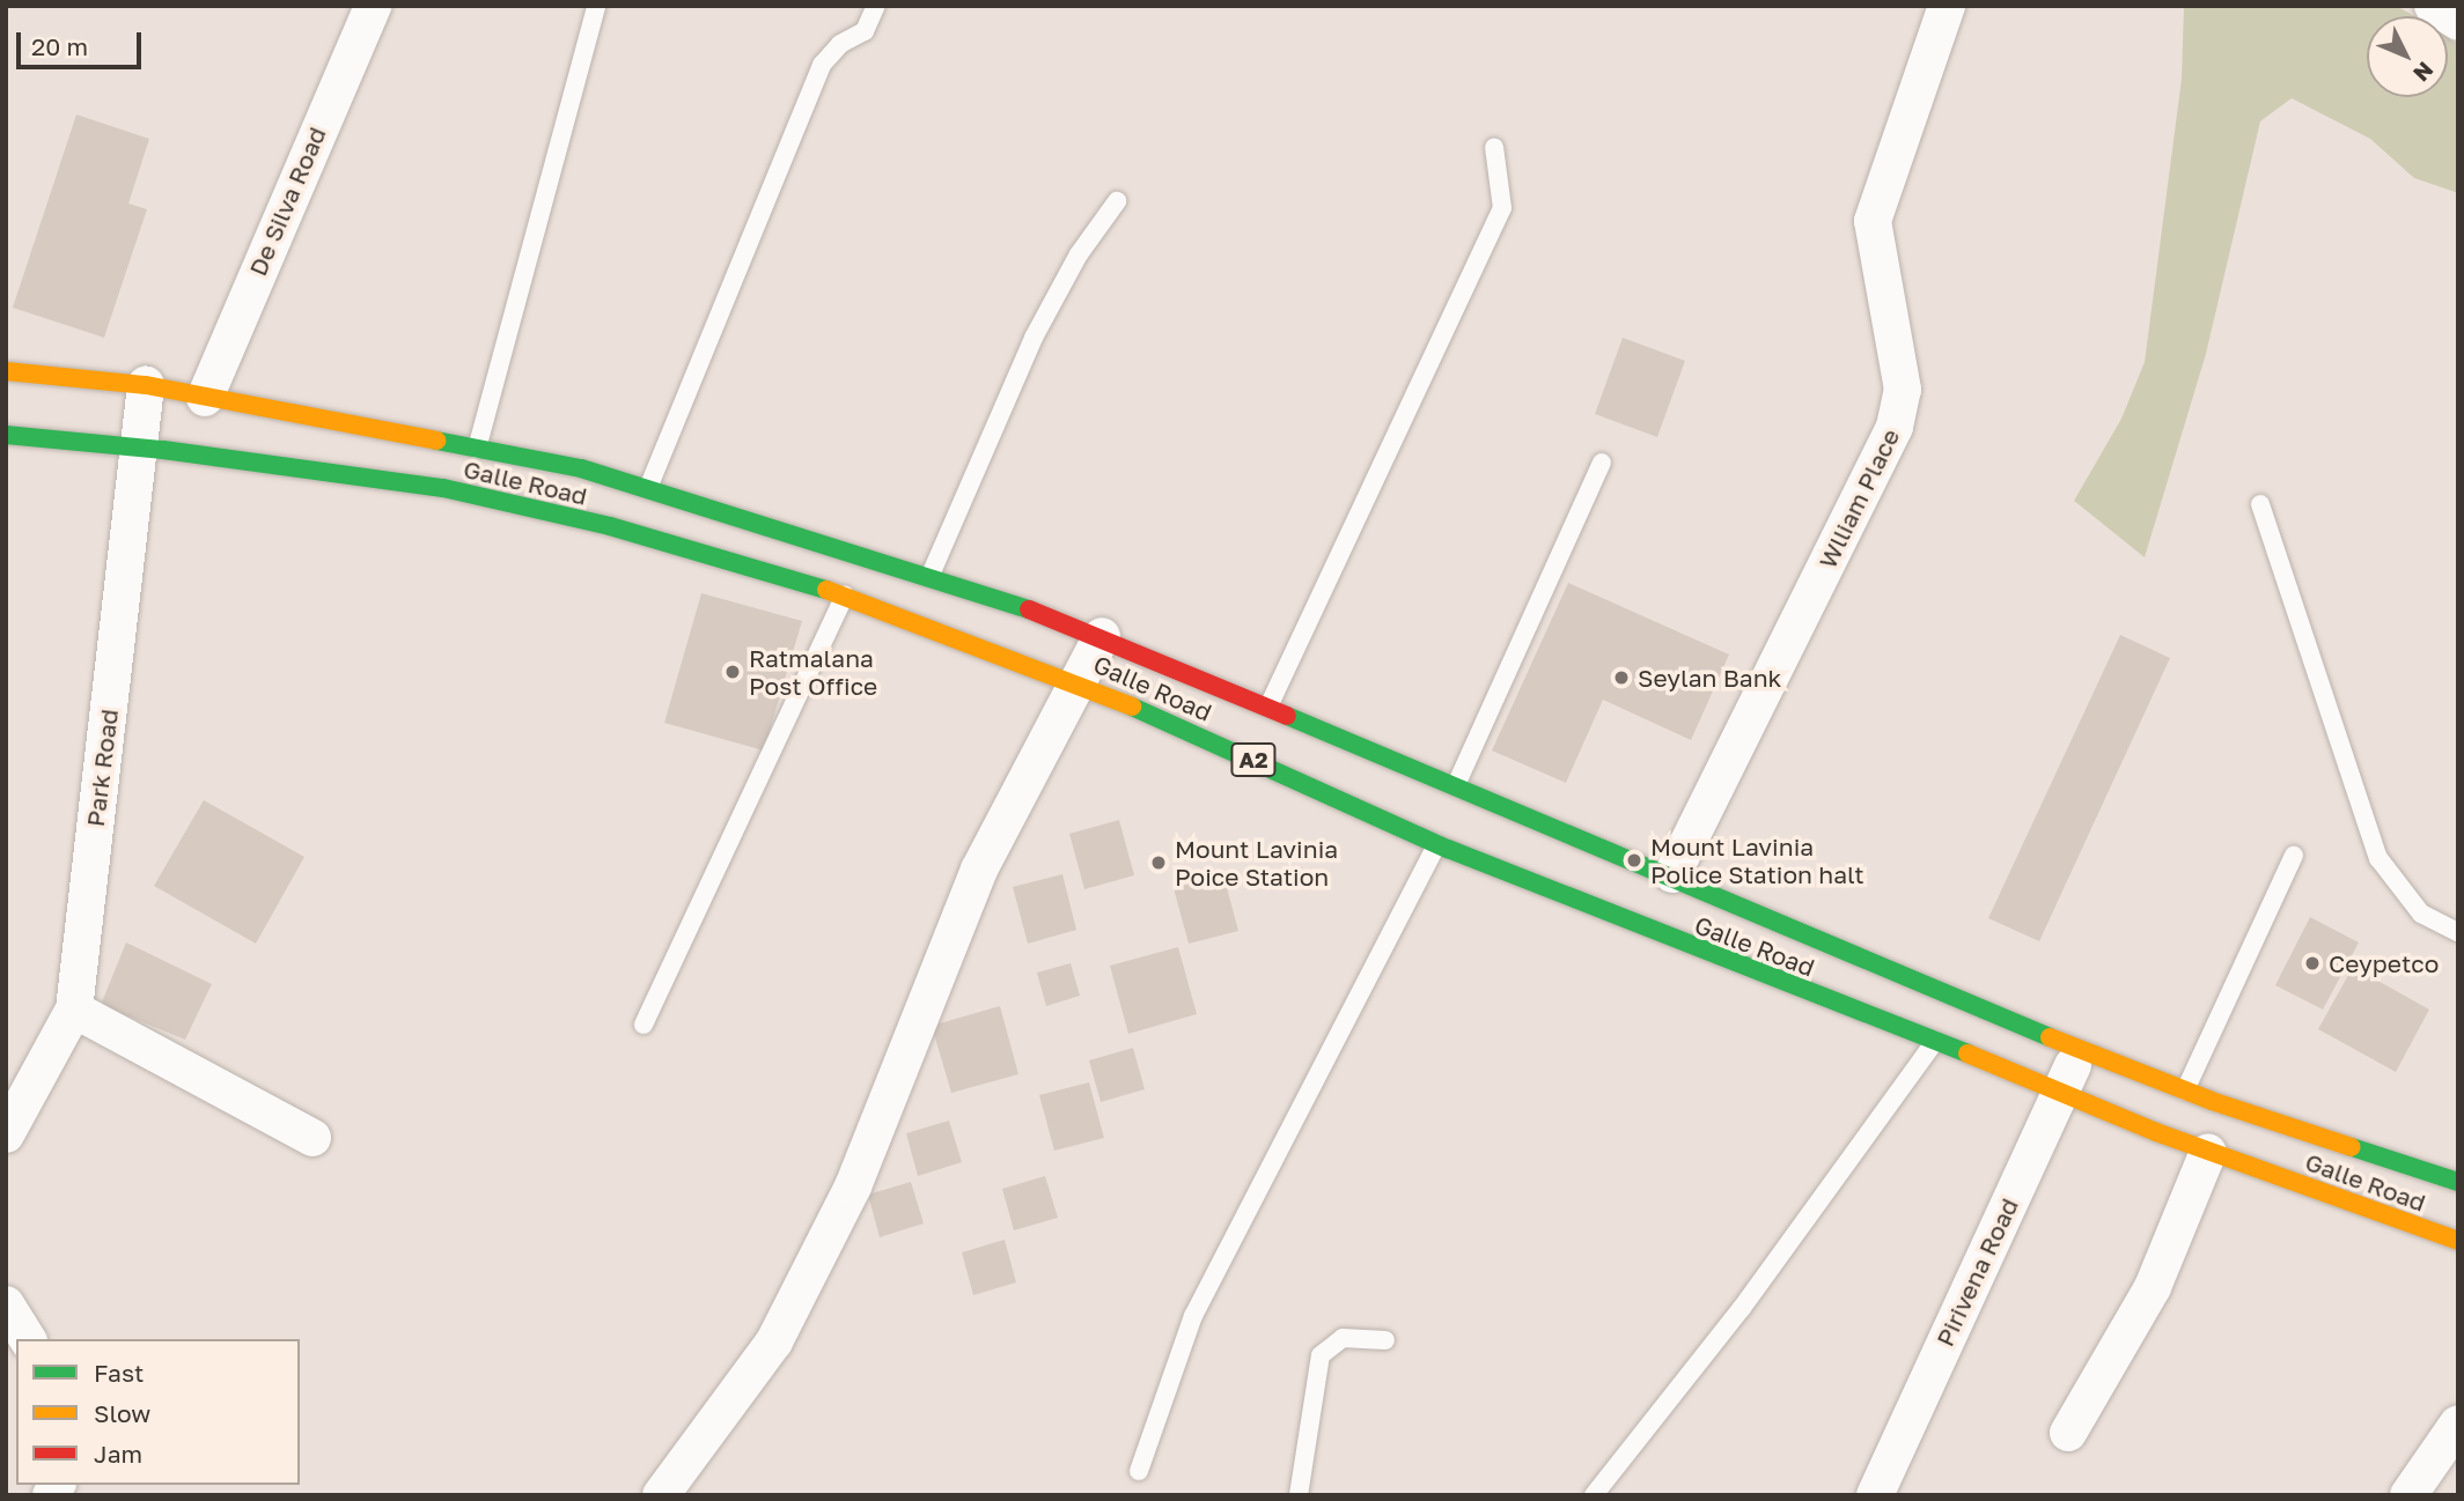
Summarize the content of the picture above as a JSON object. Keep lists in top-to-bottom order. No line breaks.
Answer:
{"streets":{"highway":["Galle Road","A2"],"street":["De Silva Road","Wlliam Place","Park Road","Pirivena Road"]},"crossings":[["De Silva Road","Galle Road"],["Galle Road","Wlliam Place"],["Galle Road","Park Road"],["Galle Road","Pirivena Road"]],"places":["Ratmalana Post Office","Seylan Bank","Mount Lavinia Police Station halt","Mount Lavinia Poice Station","Ceypetco"],"legend":["Fast","Slow","Jam"],"scale_bar":"20 m","north":"bottom right"}
